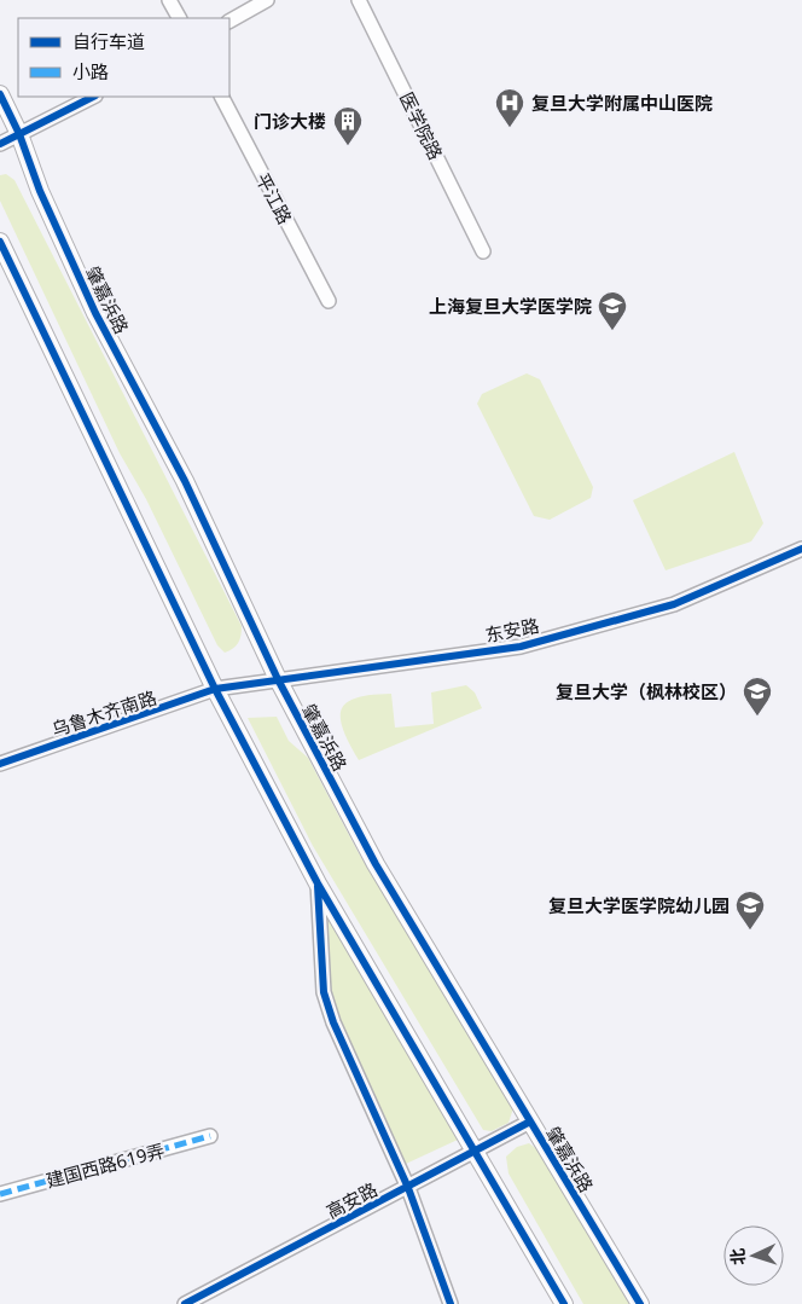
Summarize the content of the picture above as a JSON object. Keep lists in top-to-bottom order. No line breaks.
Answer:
{"streets":{"main road":["肇嘉浜路"],"street":["医学院路","平江路","东安路","乌鲁木齐南路","建国西路619弄","高安路"]},"crossings":[["肇嘉浜路","东安路"],["肇嘉浜路","高安路"],["东安路","乌鲁木齐南路"]],"places":{"hospital":["复旦大学附属中山医院"],"building":["门诊大楼"],"school or university":["上海复旦大学医学院","复旦大学（枫林校区）","复旦大学医学院幼儿园"]},"legend":["自行车道","小路"],"north":"left"}
